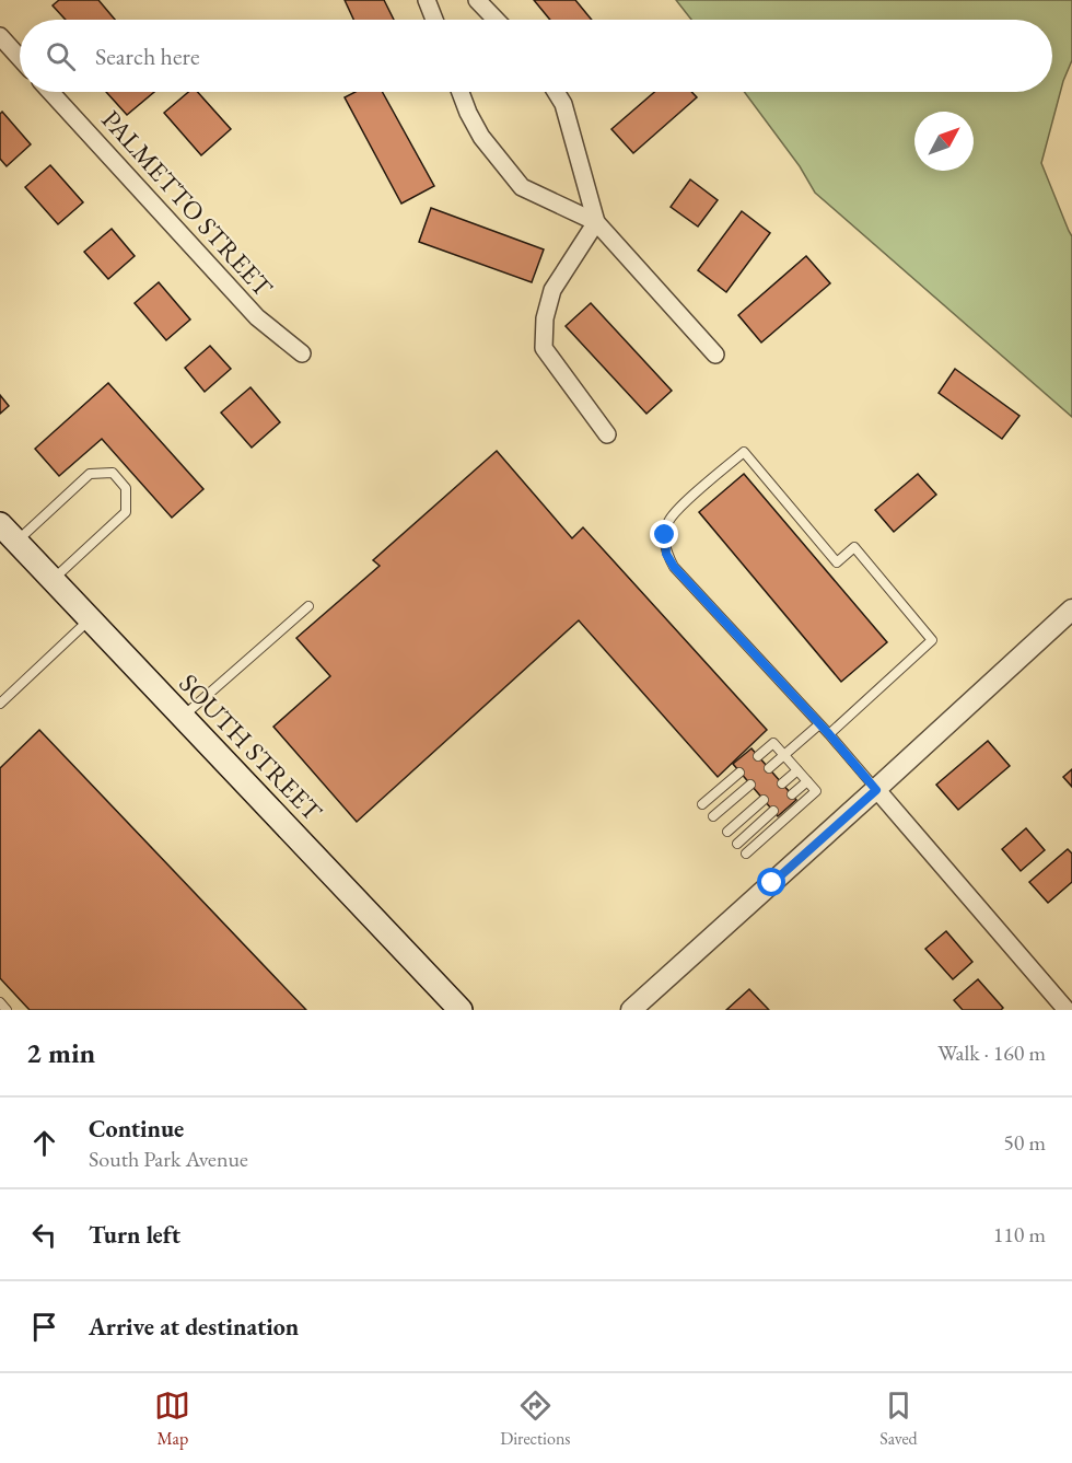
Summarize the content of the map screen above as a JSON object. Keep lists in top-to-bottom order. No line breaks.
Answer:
{"streets":{"main road":["SOUTH STREET"],"street":["PALMETTO STREET"]},"north":"top right","page":{"search":"Search here","heading":["2 min","Walk · 160 m"],"list":[["Continue","South Park Avenue","50 m"],["Turn left","110 m"],"Arrive at destination"],"nav":["Map","Directions","Saved"]}}
